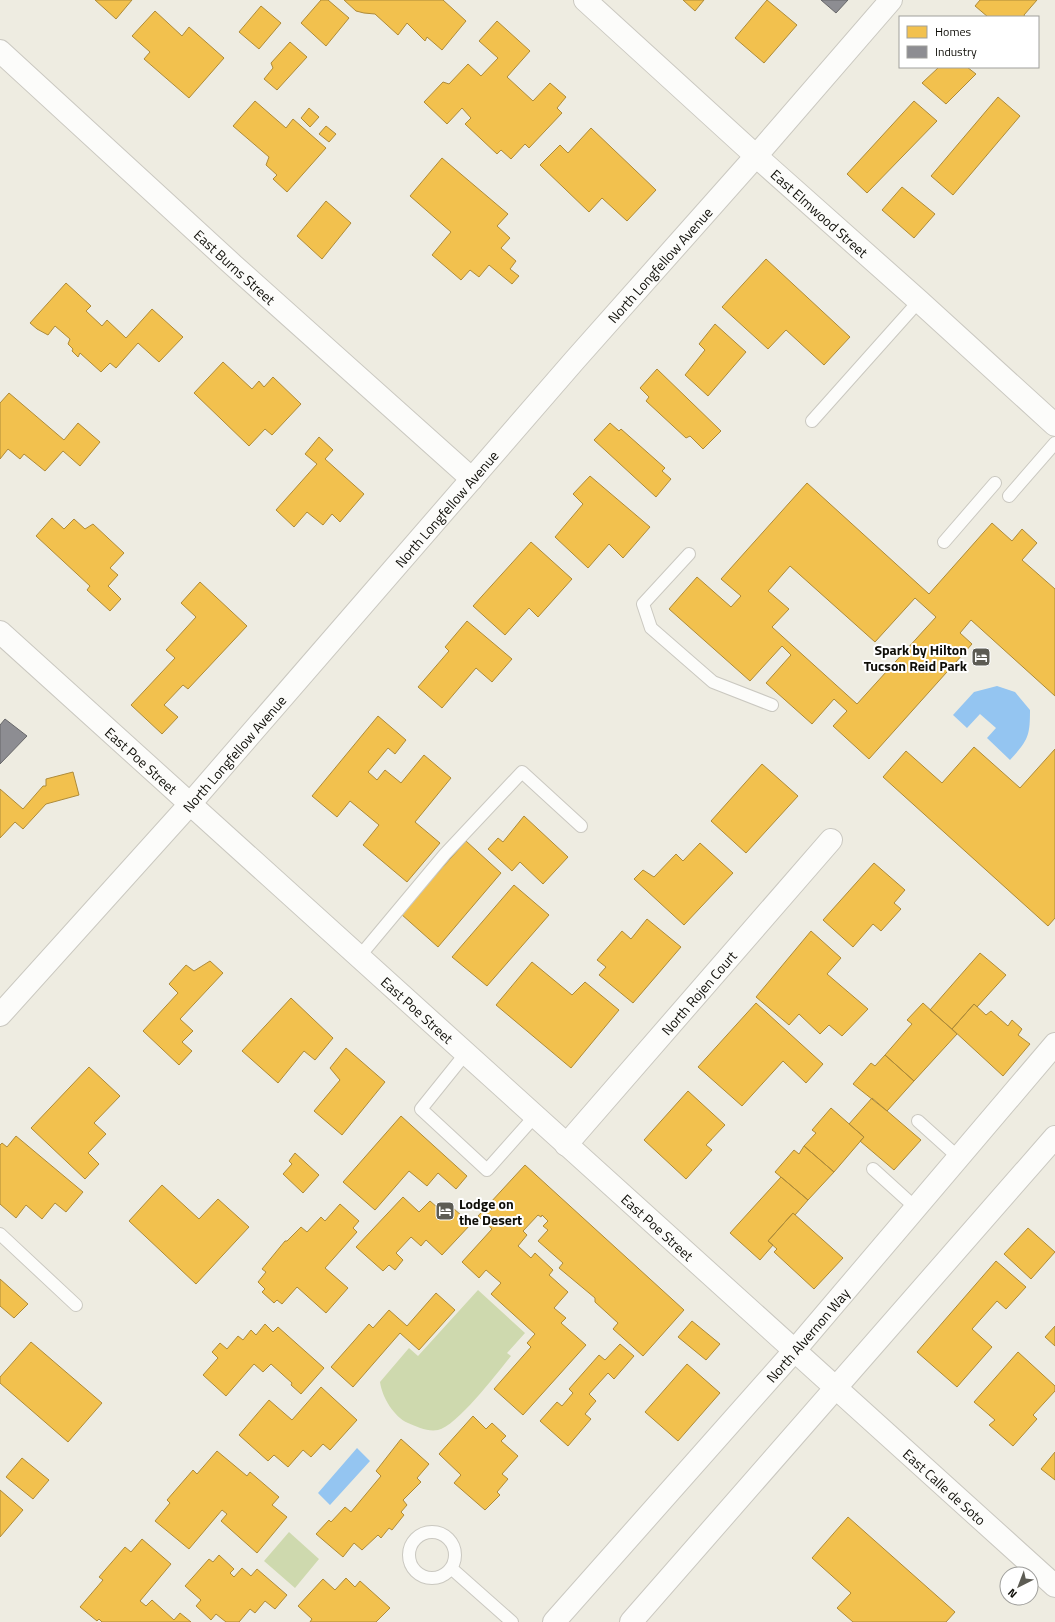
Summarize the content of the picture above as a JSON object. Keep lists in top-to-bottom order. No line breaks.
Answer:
{"streets":{"street":["East Elmwood Street","North Longfellow Avenue","East Burns Street","East Poe Street","North Rojen Court","North Alvernon Way","East Calle de Soto"]},"crossings":[["East Elmwood Street","North Longfellow Avenue"],["North Longfellow Avenue","East Burns Street"],["North Longfellow Avenue","East Poe Street"],["East Poe Street","North Rojen Court"],["East Poe Street","North Alvernon Way"],["East Poe Street","East Calle de Soto"]],"places":{"hotel":["Spark by Hilton Tucson Reid Park","Lodge on the Desert"]},"legend":["Homes","Industry"],"north":"bottom left"}
